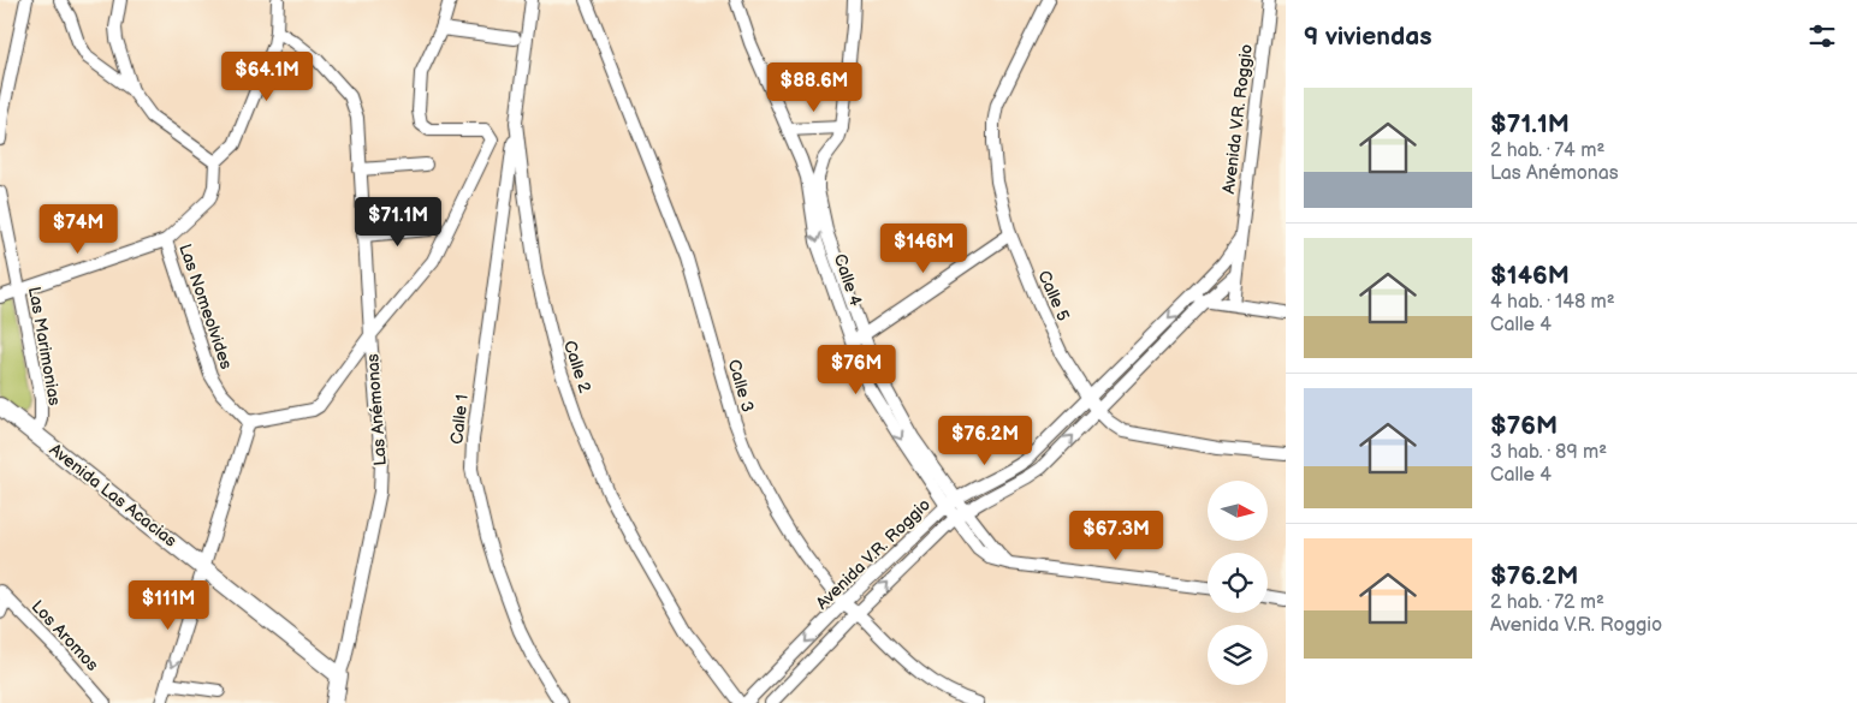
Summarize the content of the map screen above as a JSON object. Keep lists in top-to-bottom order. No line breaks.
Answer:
{"streets":{"street":["Avenida V.R. Roggio","Calle 4","Calle 5","Las Nomeolvides","Las Marimonias","Calle 2","Calle 3","Las Anémonas","Calle 1","Avenida Las Acacias","Los Aromos"]},"crossings":[["Avenida V.R. Roggio","Calle 4"],["Avenida V.R. Roggio","Calle 5"],["Avenida V.R. Roggio","Calle 3"],["Las Marimonias","Avenida Las Acacias"],["Calle 2","Calle 1"],["Las Anémonas","Avenida Las Acacias"]],"north":"right","page":{"heading":"9 viviendas","price":["$64.1M","$88.6M","$71.1M","$74M","$146M","$76M","$76.2M","$67.3M","$111M"],"list":[{"name":"$71.1M","note":"2 hab. · 74 m² · Las Anémonas"},{"name":"$146M","note":"4 hab. · 148 m² · Calle 4"},{"name":"$76M","note":"3 hab. · 89 m² · Calle 4"},{"name":"$76.2M","note":"2 hab. · 72 m² · Avenida V.R. Roggio"}]}}
